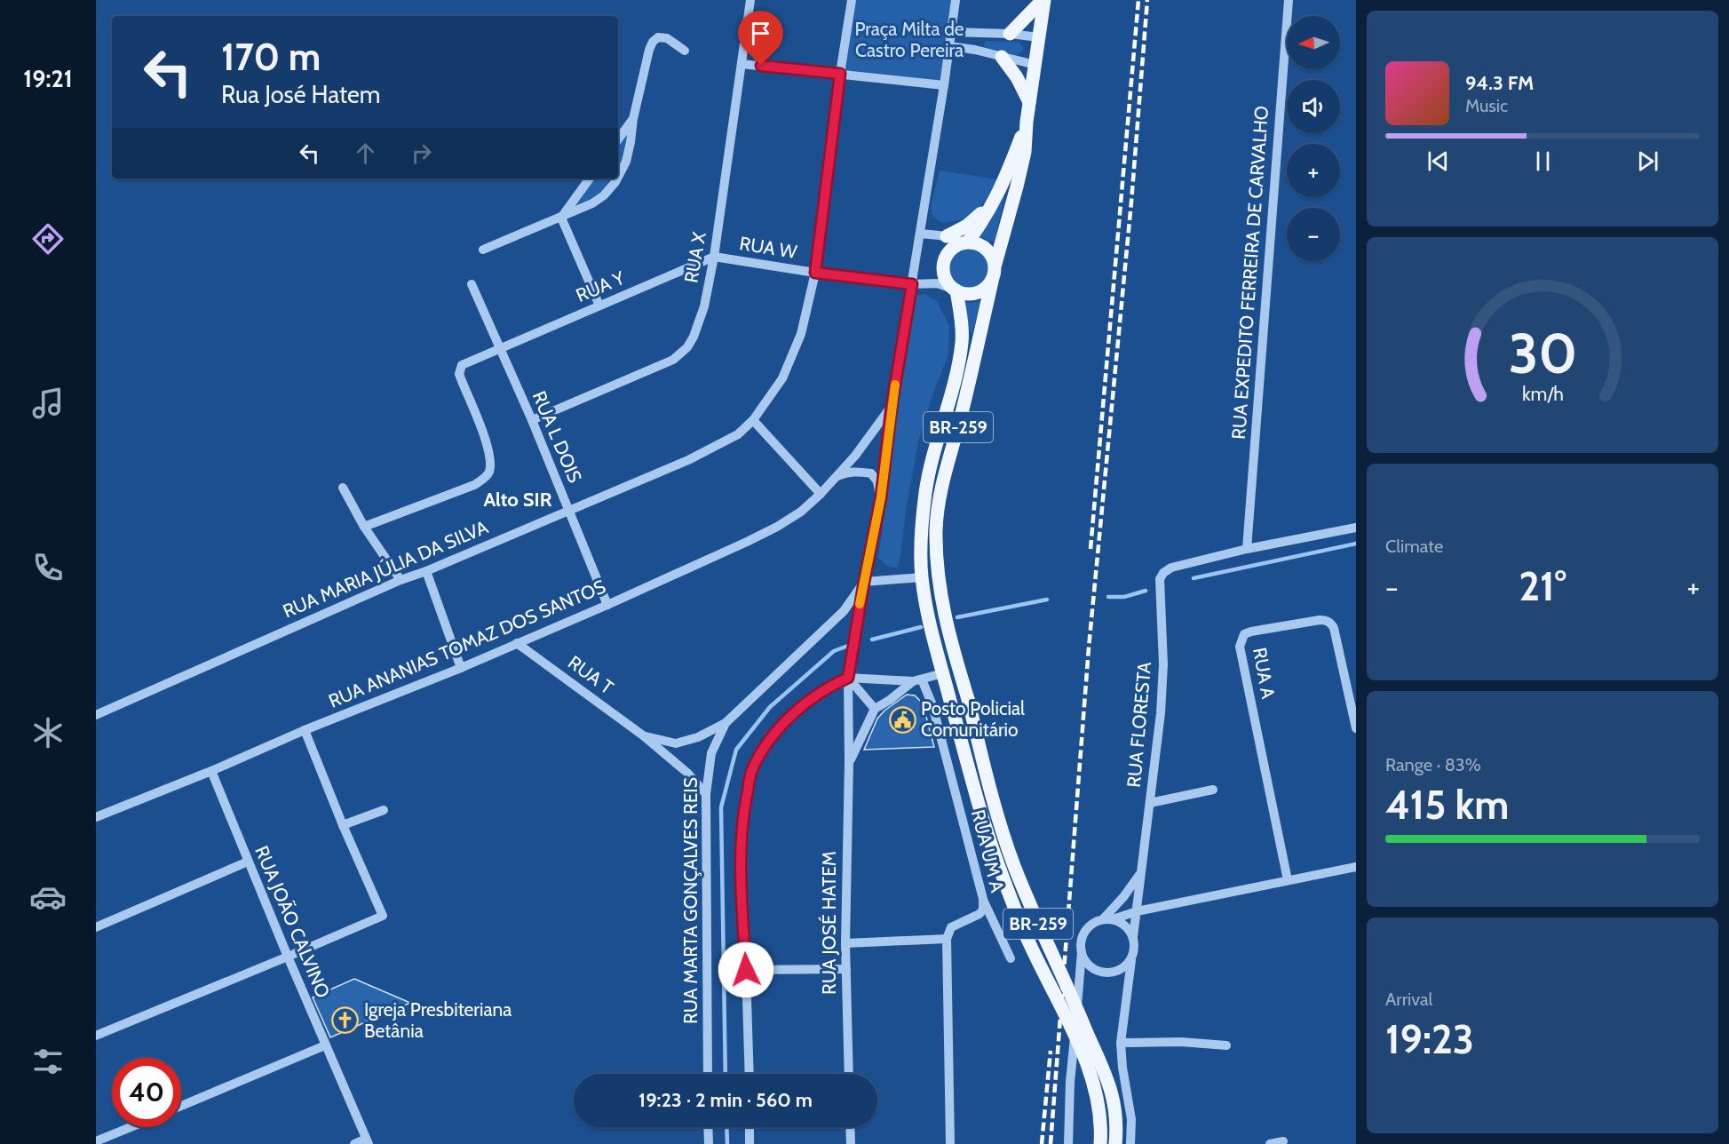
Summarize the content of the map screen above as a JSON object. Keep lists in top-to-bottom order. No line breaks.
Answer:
{"streets":{"main road":["BR-259"],"street":["RUA W","RUA X","RUA EXPEDITO FERREIRA DE CARVALHO","RUA Y","RUA L DOIS","RUA MARIA JÚLIA DA SILVA","RUA ANANIAS TOMAZ DOS SANTOS","RUA A","RUA T","RUA FLORESTA","RUA UM A","RUA MARTA GONÇALVES REIS","RUA JOÃO CALVINO","RUA JOSÉ HATEM"]},"crossings":[["RUA W","RUA X"],["RUA W","RUA Y"],["RUA W","RUA MARIA JÚLIA DA SILVA"],["RUA W","RUA JOSÉ HATEM"],["RUA X","RUA Y"],["RUA X","RUA L DOIS"],["RUA EXPEDITO FERREIRA DE CARVALHO","RUA FLORESTA"],["RUA Y","RUA L DOIS"],["RUA L DOIS","RUA MARIA JÚLIA DA SILVA"],["RUA L DOIS","RUA ANANIAS TOMAZ DOS SANTOS"],["RUA ANANIAS TOMAZ DOS SANTOS","RUA T"],["RUA ANANIAS TOMAZ DOS SANTOS","RUA JOÃO CALVINO"],["RUA ANANIAS TOMAZ DOS SANTOS","RUA JOSÉ HATEM"],["RUA T","RUA MARTA GONÇALVES REIS"],["RUA UM A","RUA JOSÉ HATEM"],["RUA MARTA GONÇALVES REIS","RUA JOSÉ HATEM"]],"districts":["Alto SIR"],"parks":["Praça Milta de Castro Pereira"],"places":{"public building":["Posto Policial Comunitário"],"church":["Igreja Presbiteriana Betânia"]},"north":"left","page":{"tabs":"19:21","map_buttons":["+","−"],"turn":["170 m","Rua José Hatem"],"song":["94.3 FM","Music"],"tile":["Climate",["Range · 83%","415 km"],["Arrival","19:23"]],"heat":["−","21°","+"],"limit":"40","trip":"19:23 · 2 min · 560 m","gauge":["30","km/h"]}}
